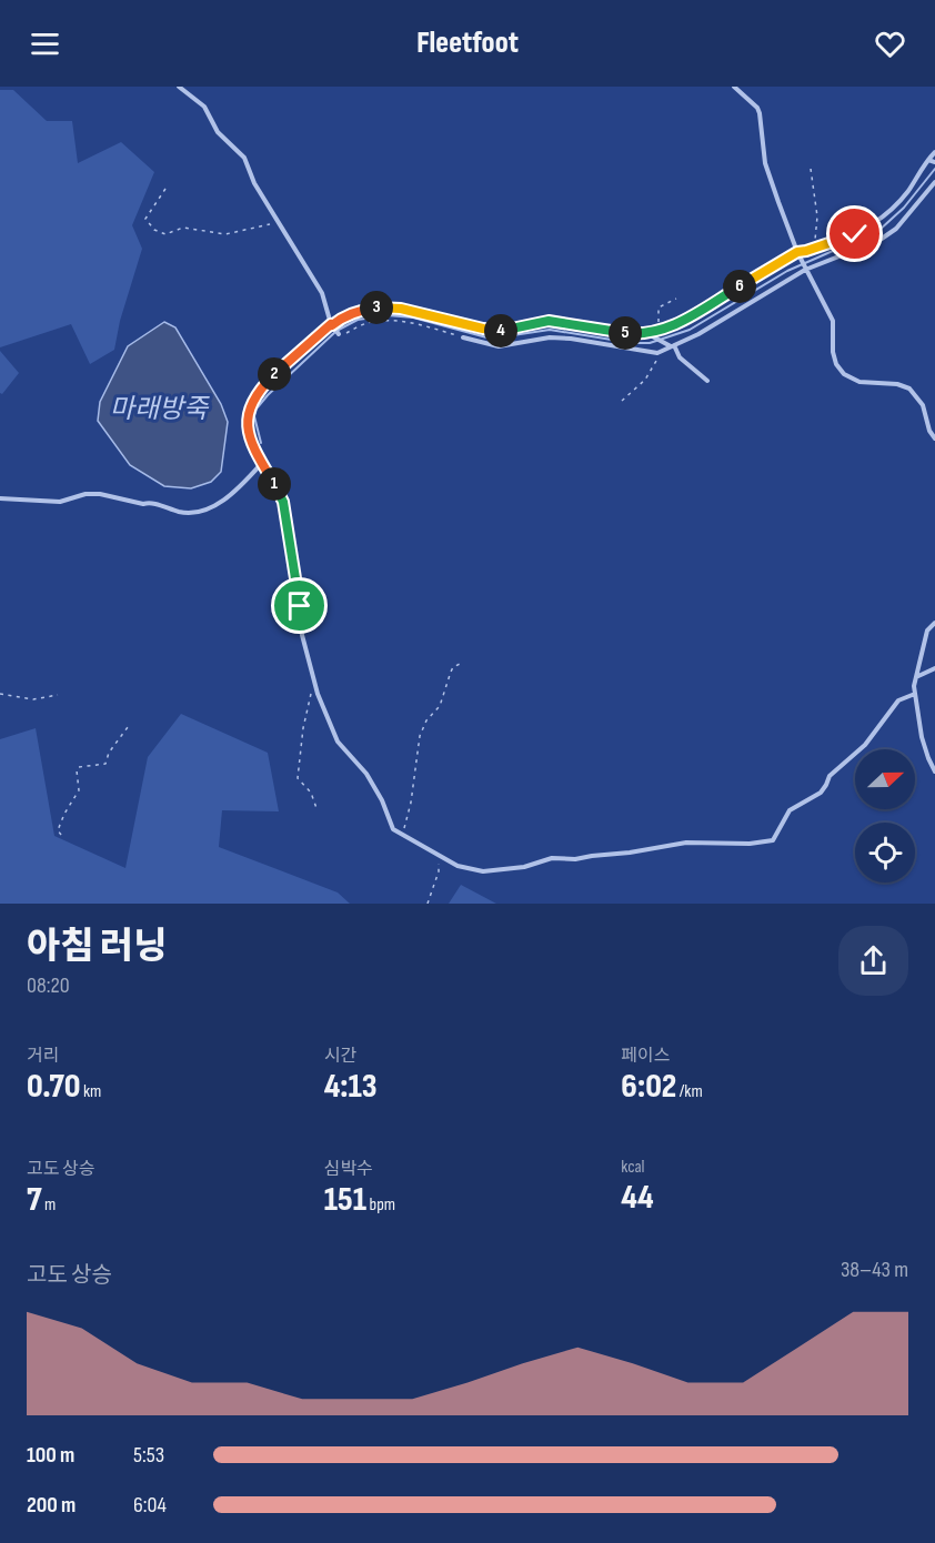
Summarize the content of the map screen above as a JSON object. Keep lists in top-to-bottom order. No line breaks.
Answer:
{"water":["마래방죽"],"north":"right","page":{"header":"Fleetfoot","pins":["6","3","4","5","2","1"],"heading":["아침 러닝","08:20"],"stats":[["거리","0.70 km"],["시간","4:13"],["페이스","6:02 /km"],["고도 상승","7 m"],["심박수","151 bpm"],["kcal","44"]],"chart":["고도 상승","38–43 m"],"list":[{"name":"100 m","note":"5:53"},{"name":"200 m","note":"6:04"}]}}
